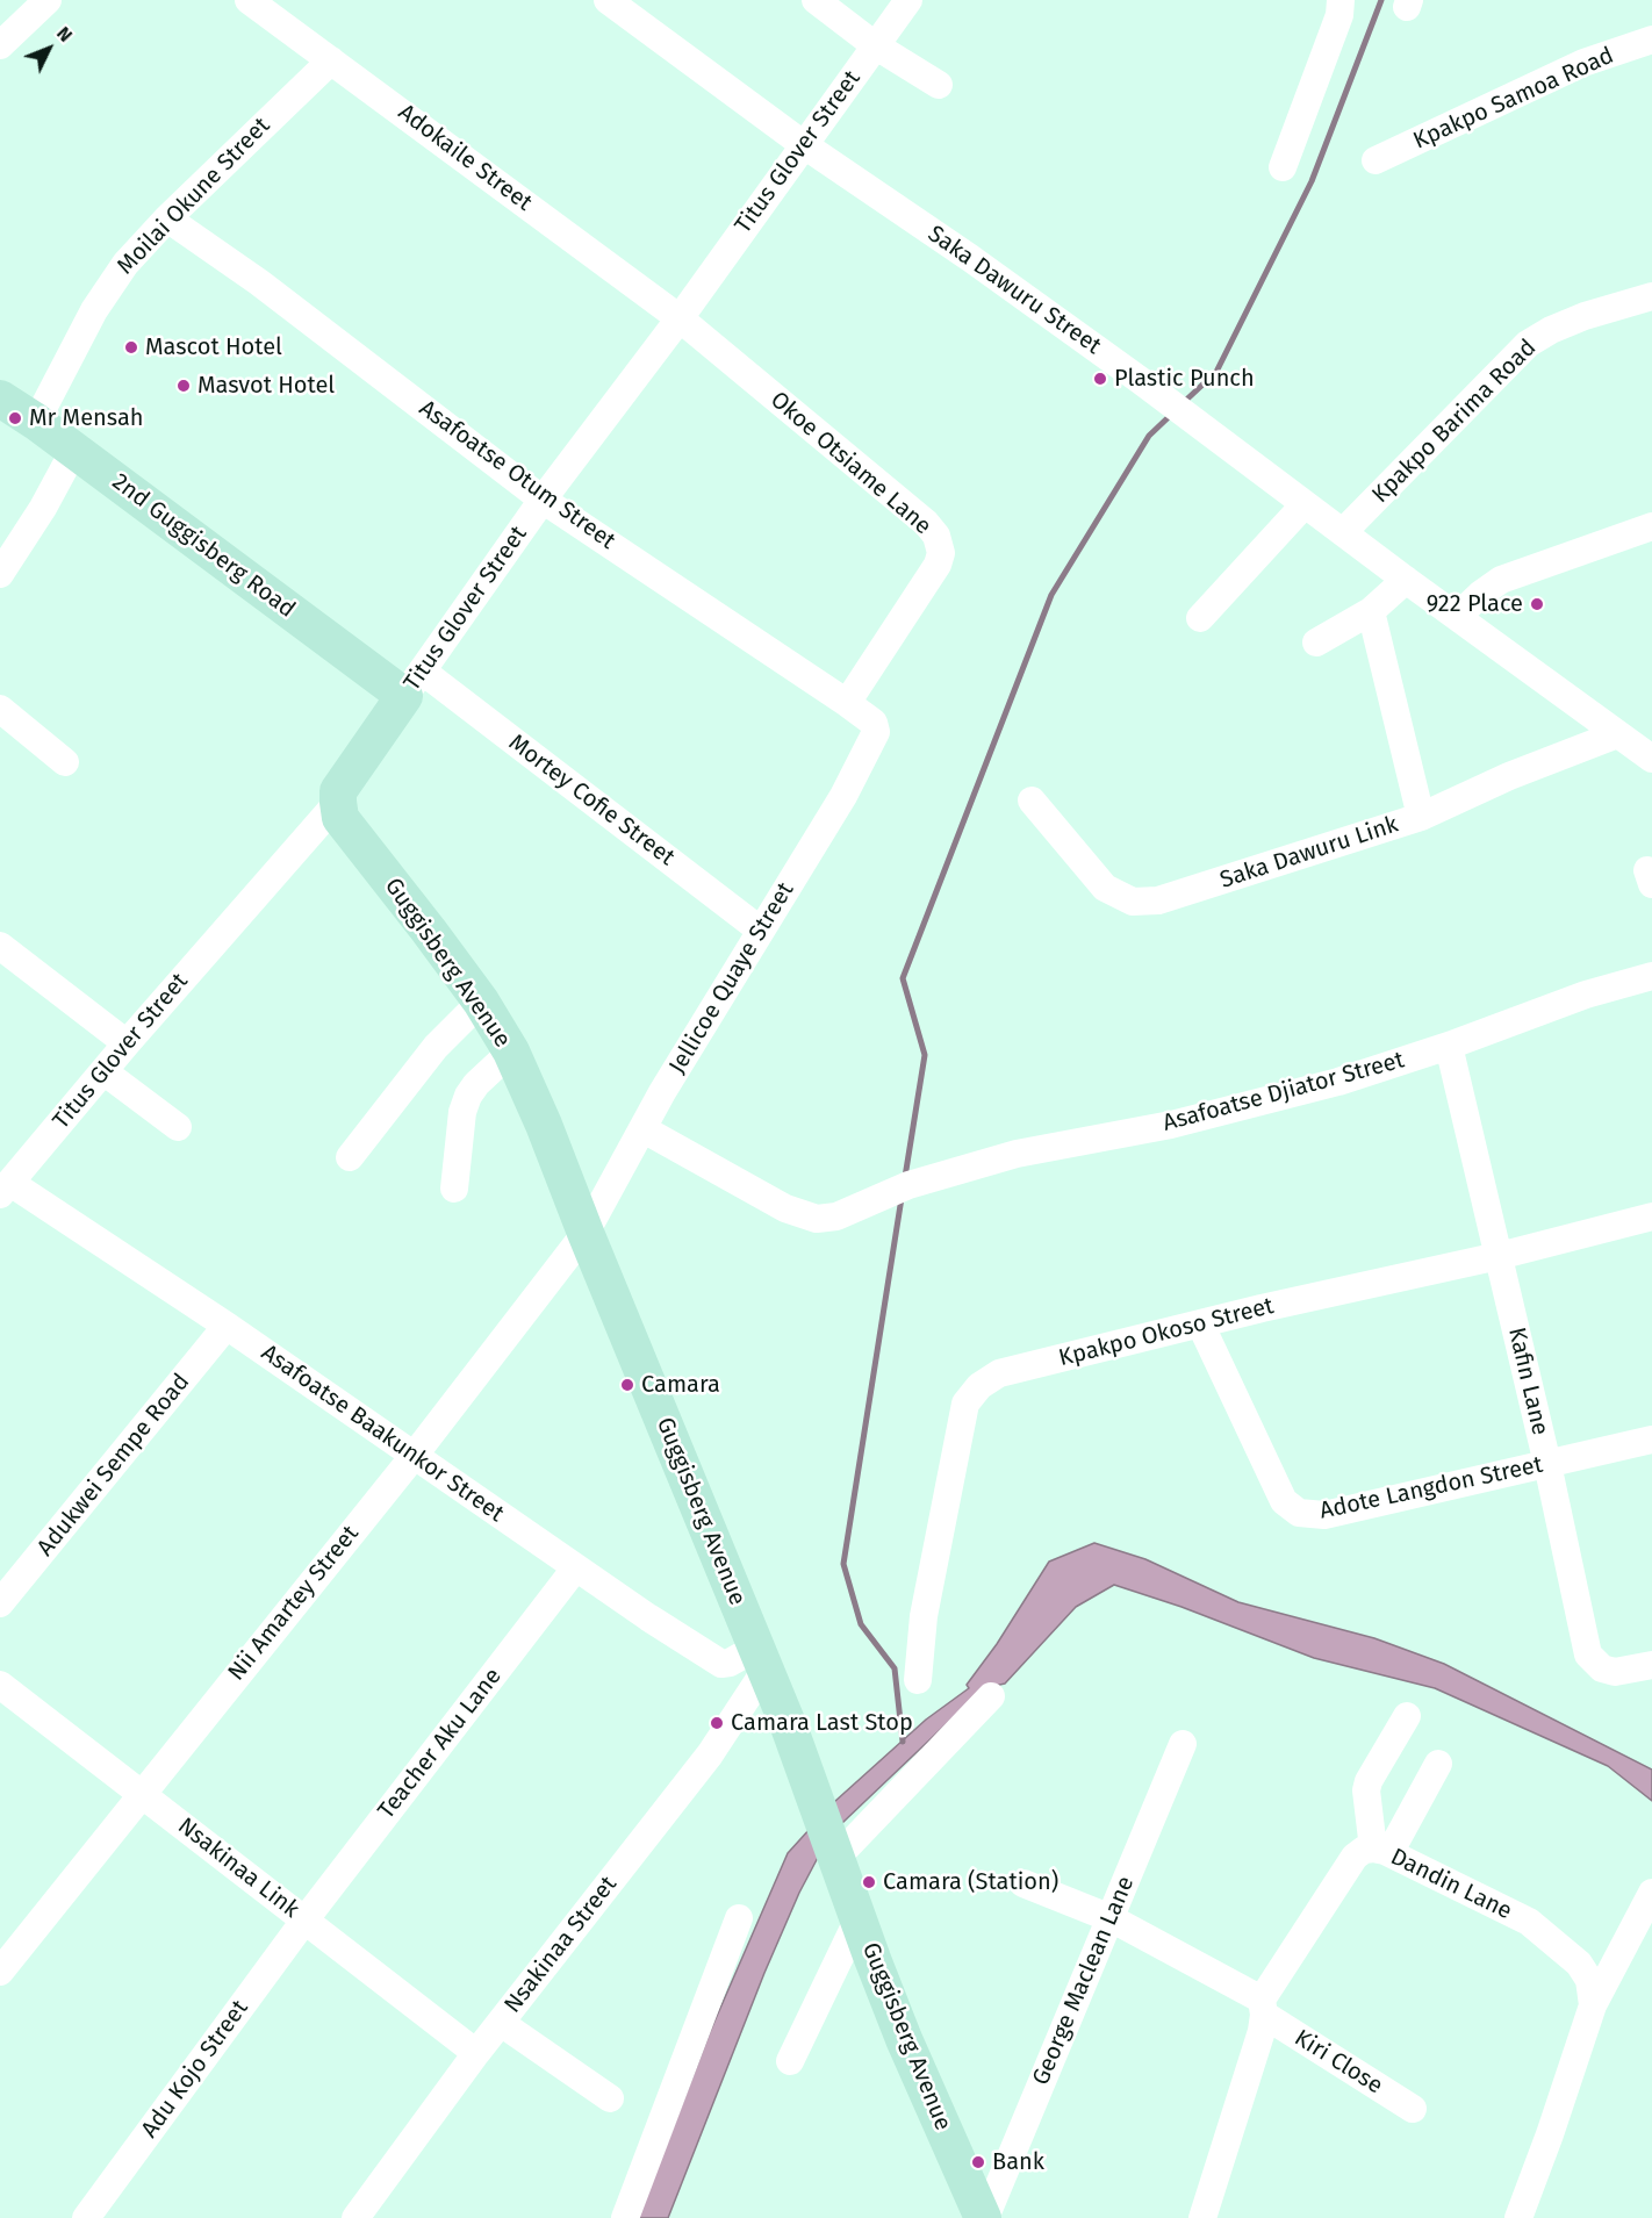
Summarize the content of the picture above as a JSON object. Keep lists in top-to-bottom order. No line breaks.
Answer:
{"streets":{"main road":["Titus Glover Street","2nd Guggisberg Road","Guggisberg Avenue"],"street":["Kpakpo Samoa Road","Adokaile Street","Moilai Okune Street","Saka Dawuru Street","Kpakpo Barima Road","Okoe Otsiame Lane","Asafoatse Otum Street","Mortey Cofie Street","Saka Dawuru Link","Jellicoe Quaye Street","Asafoatse Djiator Street","Kpakpo Okoso Street","Kafin Lane","Asafoatse Baakunkor Street","Adukwei Sempe Road","Adote Langdon Street","Nii Amartey Street","Teacher Aku Lane","Nsakinaa Link","Dandin Lane","Nsakinaa Street","George Maclean Lane","Kiri Close","Adu Kojo Street"]},"crossings":[["Titus Glover Street","Adokaile Street"],["Titus Glover Street","Saka Dawuru Street"],["Titus Glover Street","Okoe Otsiame Lane"],["Titus Glover Street","Asafoatse Otum Street"],["Titus Glover Street","2nd Guggisberg Road"],["Titus Glover Street","Mortey Cofie Street"],["Titus Glover Street","Guggisberg Avenue"],["Titus Glover Street","Asafoatse Baakunkor Street"],["Adokaile Street","Moilai Okune Street"],["Adokaile Street","Okoe Otsiame Lane"],["Moilai Okune Street","Asafoatse Otum Street"],["Moilai Okune Street","2nd Guggisberg Road"],["Saka Dawuru Street","Kpakpo Barima Road"],["Saka Dawuru Street","Saka Dawuru Link"],["Okoe Otsiame Lane","Asafoatse Otum Street"],["Asafoatse Otum Street","Jellicoe Quaye Street"],["2nd Guggisberg Road","Mortey Cofie Street"],["Mortey Cofie Street","Jellicoe Quaye Street"],["Guggisberg Avenue","Jellicoe Quaye Street"],["Guggisberg Avenue","Asafoatse Baakunkor Street"],["Guggisberg Avenue","Nii Amartey Street"],["Guggisberg Avenue","Nsakinaa Street"],["Guggisberg Avenue","George Maclean Lane"],["Jellicoe Quaye Street","Asafoatse Djiator Street"],["Jellicoe Quaye Street","Nii Amartey Street"],["Asafoatse Djiator Street","Kafin Lane"],["Kpakpo Okoso Street","Kafin Lane"],["Kpakpo Okoso Street","Adote Langdon Street"],["Kafin Lane","Adote Langdon Street"],["Asafoatse Baakunkor Street","Adukwei Sempe Road"],["Asafoatse Baakunkor Street","Nii Amartey Street"],["Asafoatse Baakunkor Street","Teacher Aku Lane"],["Asafoatse Baakunkor Street","Nsakinaa Street"],["Nii Amartey Street","Nsakinaa Link"],["Teacher Aku Lane","Nsakinaa Link"],["Teacher Aku Lane","Adu Kojo Street"],["Nsakinaa Link","Nsakinaa Street"],["Nsakinaa Link","Adu Kojo Street"],["Dandin Lane","Kiri Close"],["George Maclean Lane","Kiri Close"]],"places":["Mascot Hotel","Plastic Punch","Masvot Hotel","Mr Mensah","922 Place","Camara","Camara Last Stop","Camara (Station)","Bank"],"north":"top right"}
